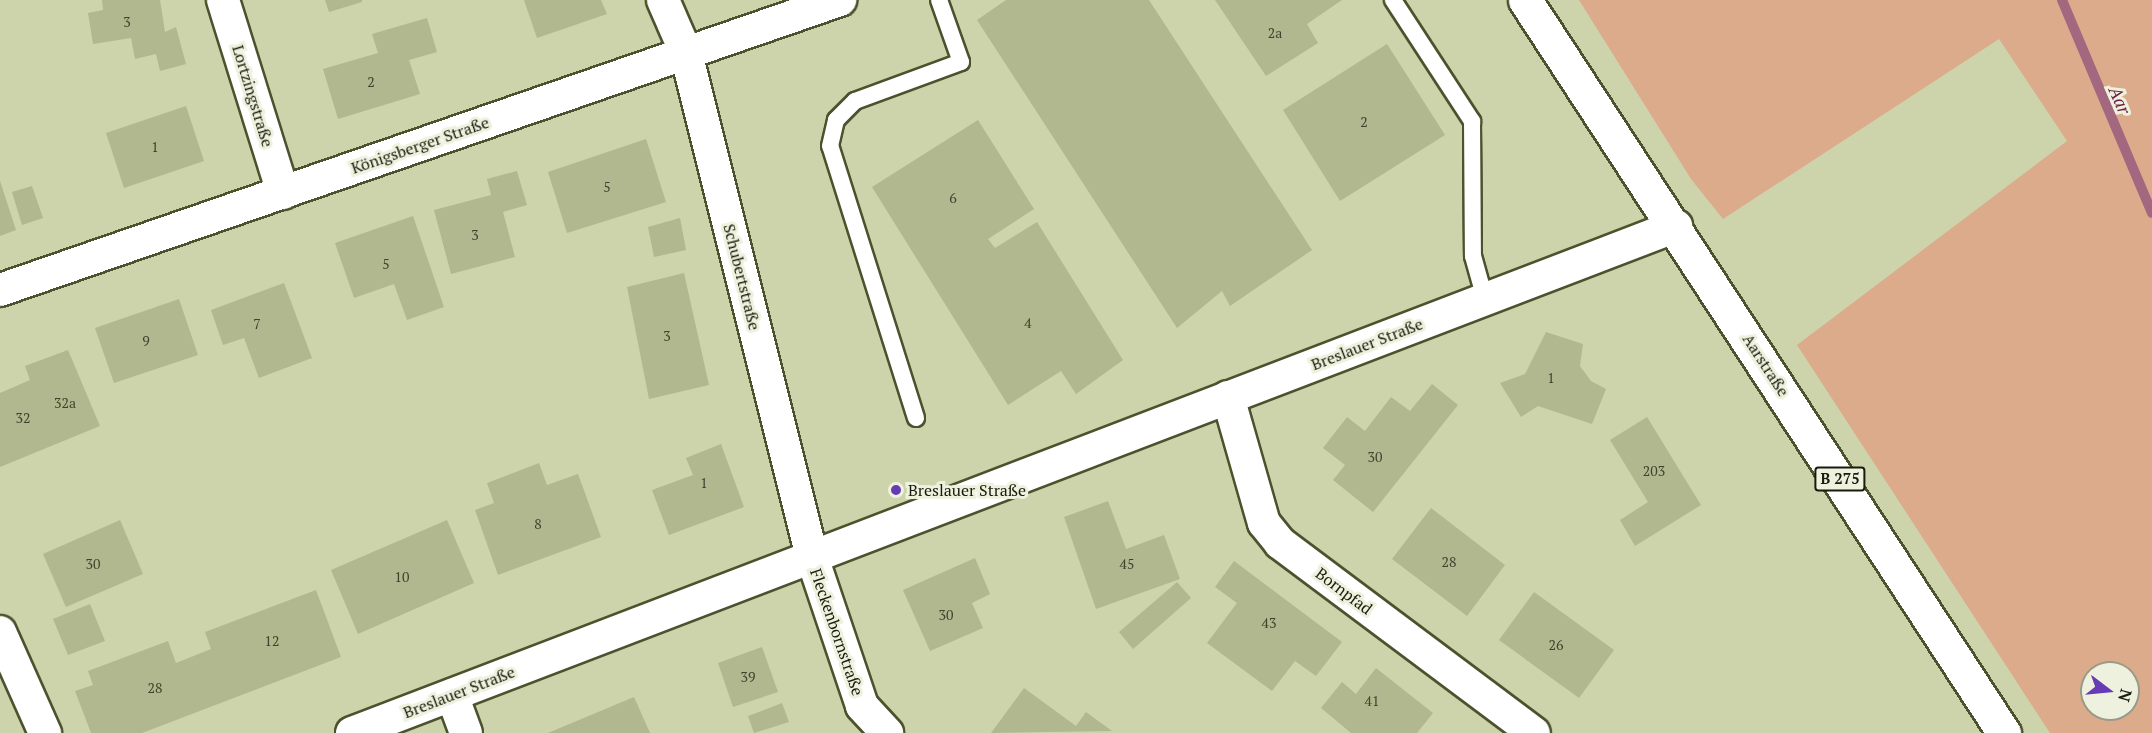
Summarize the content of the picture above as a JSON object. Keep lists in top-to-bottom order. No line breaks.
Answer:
{"streets":{"main road":["Aarstraße","B 275"],"street":["Lortzingstraße","Königsberger Straße","Schubertstraße","Breslauer Straße","Bornpfad","Fleckenbornstraße"]},"crossings":[["Lortzingstraße","Königsberger Straße"],["Königsberger Straße","Schubertstraße"],["Schubertstraße","Breslauer Straße"],["Schubertstraße","Fleckenbornstraße"],["Breslauer Straße","Aarstraße"],["Breslauer Straße","Bornpfad"],["Breslauer Straße","Fleckenbornstraße"]],"water":["Aar"],"places":["Breslauer Straße"],"house_numbers":["3","2a","2","2","1","5","6","3","5","4","7","3","9","1","32a","32","30","203","1","8","28","30","45","10","30","43","12","26","39","28","41"],"north":"right"}
